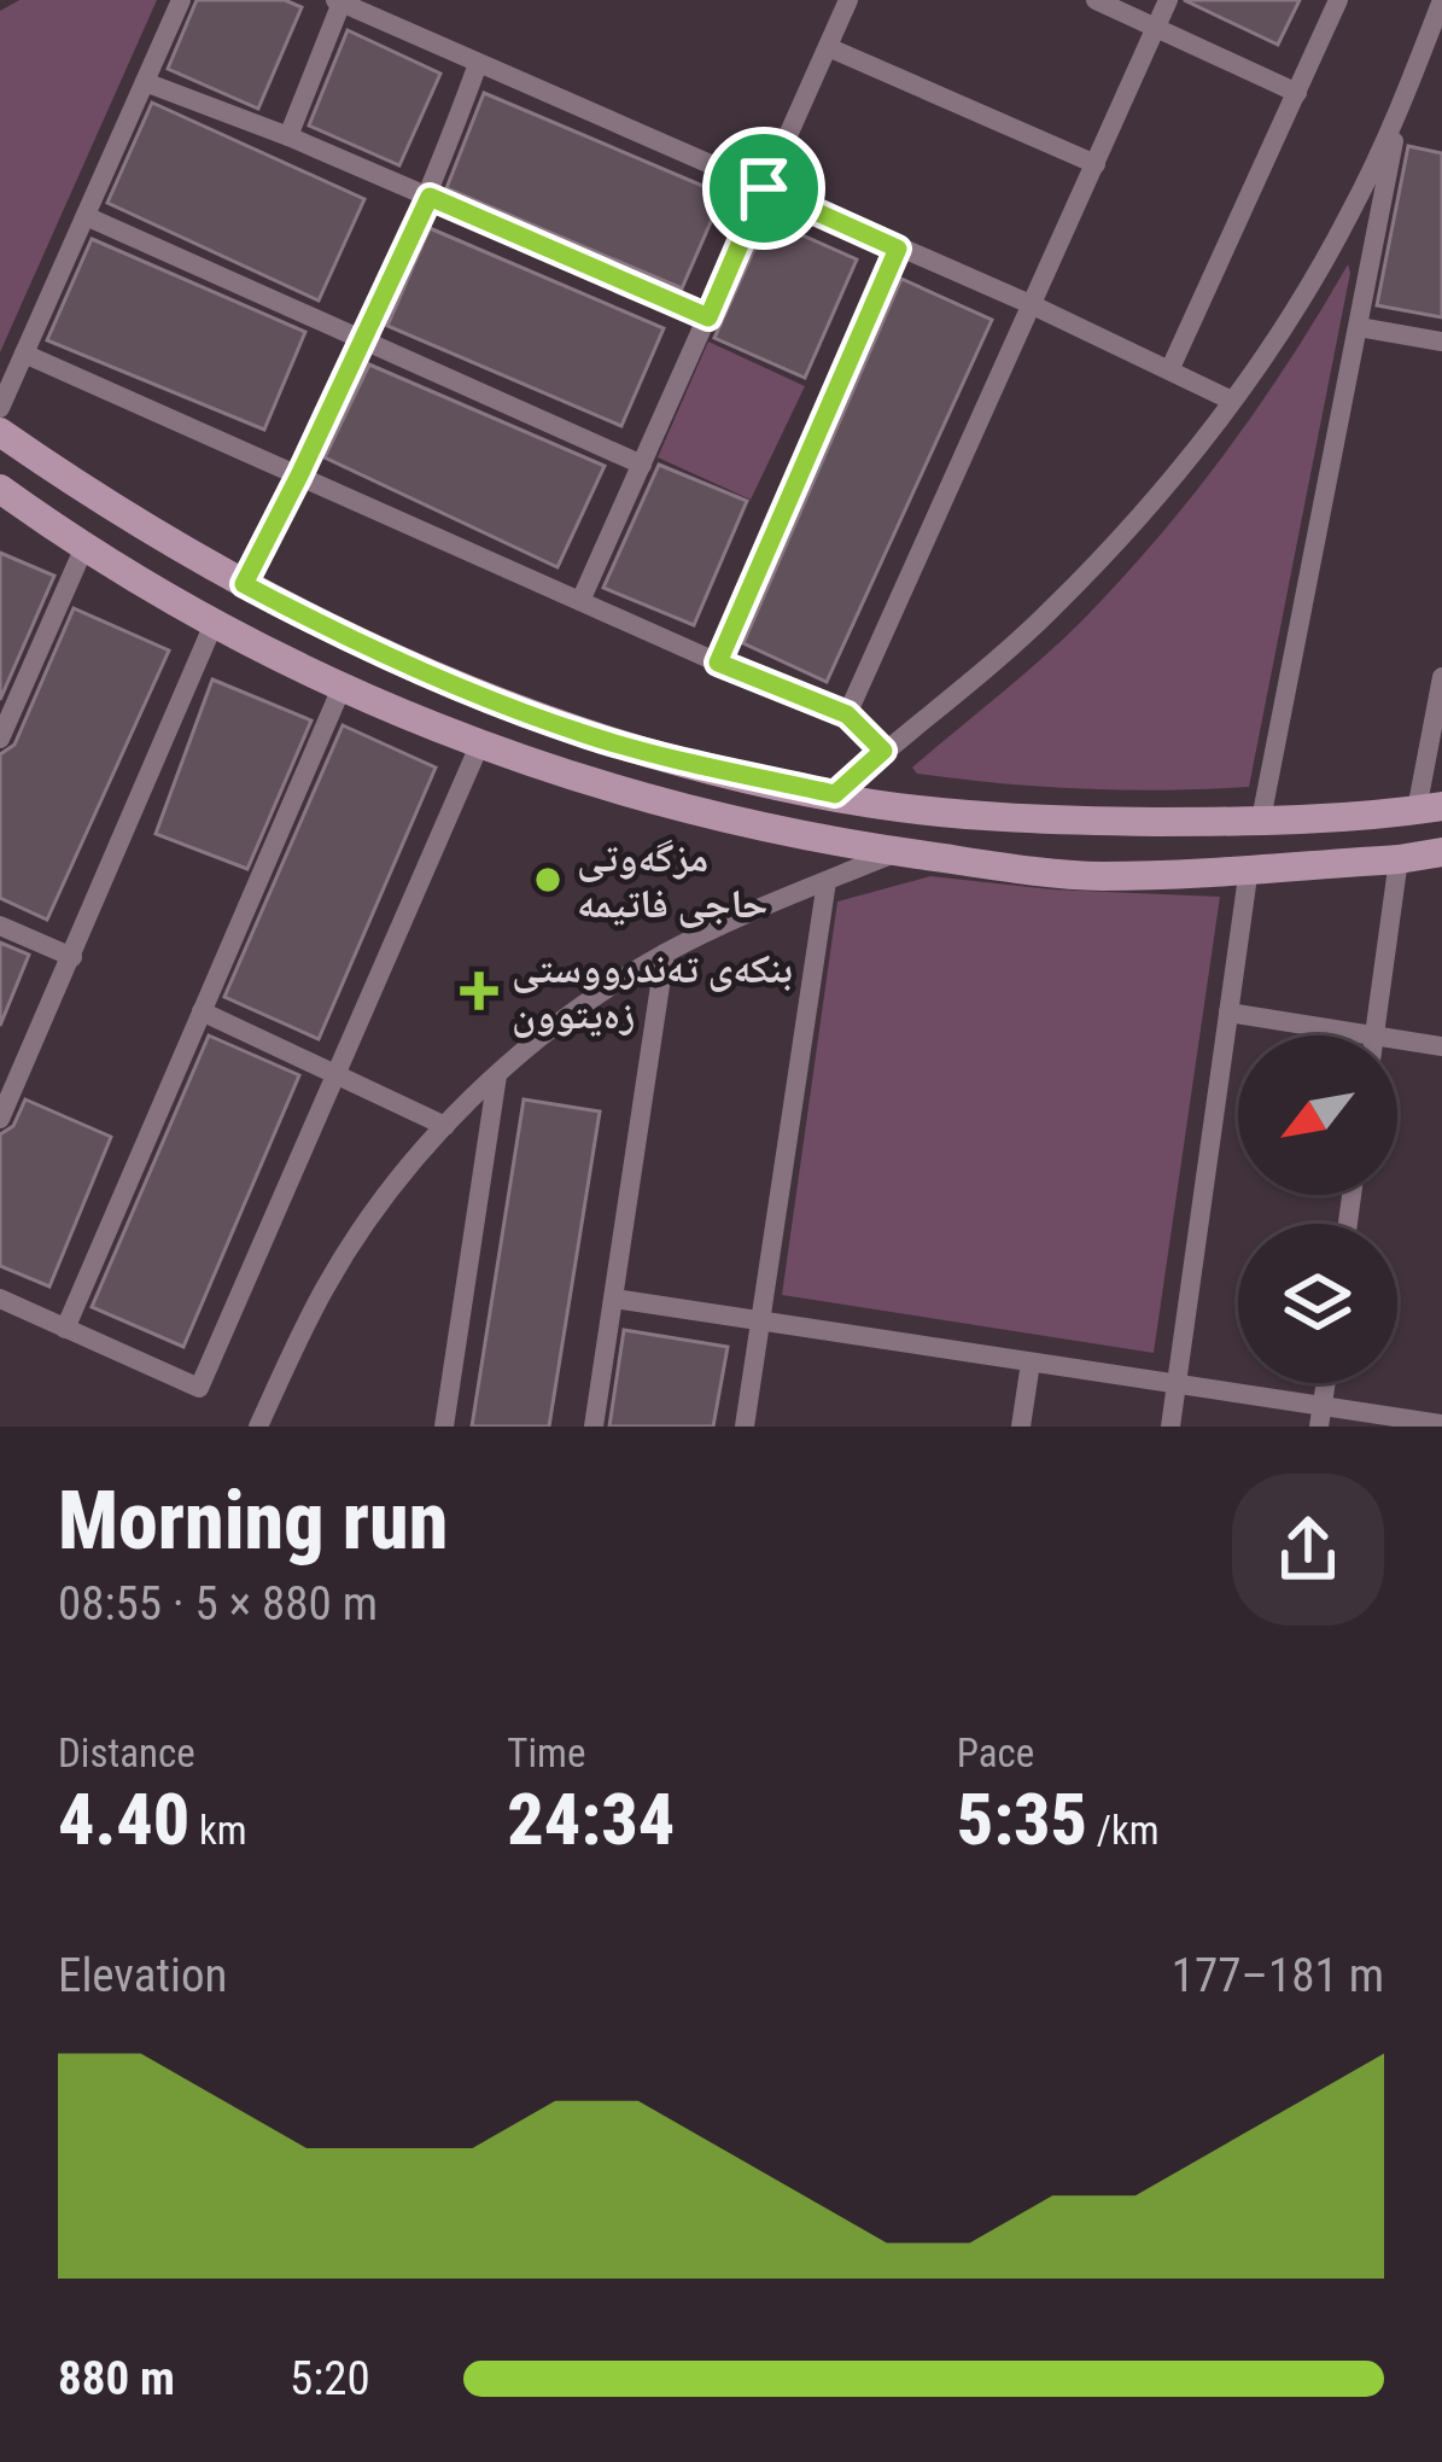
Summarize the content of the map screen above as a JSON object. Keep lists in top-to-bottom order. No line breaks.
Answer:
{"places":{"other":["مزگەوتی حاجی فاتیمە"],"health":["بنکەی تەندرووستی زەیتوون"]},"north":"bottom left","page":{"heading":["Morning run","08:55 · 5 × 880 m"],"stats":[["Distance","4.40 km"],["Time","24:34"],["Pace","5:35 /km"]],"chart":["Elevation","177–181 m"],"list":[{"name":"880 m","note":"5:20"}]}}
